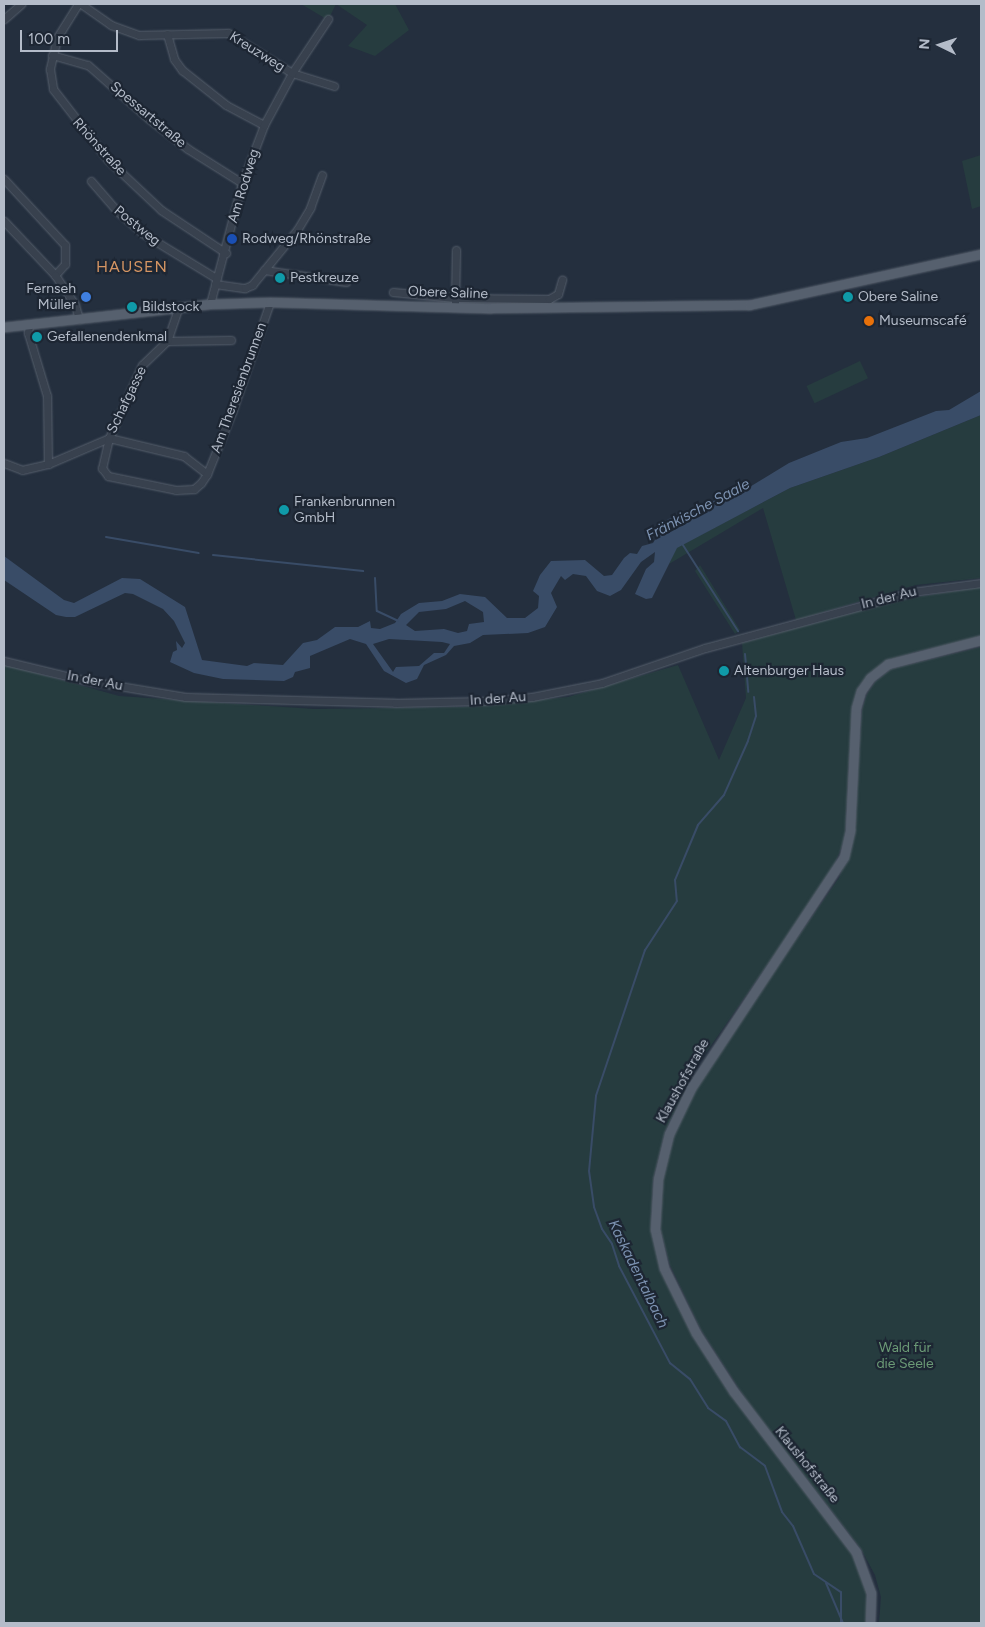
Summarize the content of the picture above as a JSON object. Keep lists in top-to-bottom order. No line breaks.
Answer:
{"streets":{"main road":["Obere Saline","Klaushofstraße"],"street":["Kreuzweg","Spessartstraße","Rhönstraße","Am Rodweg","Postweg","Am Theresienbrunnen","Schafgasse","In der Au"]},"crossings":[["Kreuzweg","Rhönstraße"],["Kreuzweg","Am Rodweg"],["Spessartstraße","Rhönstraße"],["Spessartstraße","Am Rodweg"],["Rhönstraße","Am Rodweg"],["Am Rodweg","Postweg"],["Am Rodweg","Obere Saline"],["Obere Saline","Am Theresienbrunnen"],["Obere Saline","Schafgasse"],["Am Theresienbrunnen","Schafgasse"]],"districts":["HAUSEN"],"water":["Fränkische Saale","Kaskadentalbach"],"parks":["Wald für die Seele"],"places":["Rodweg/Rhönstraße","Pestkreuze","Fernseh Müller","Obere Saline","Bildstock","Museumscafé","Gefallenendenkmal","Frankenbrunnen GmbH","Altenburger Haus"],"scale_bar":"100 m","north":"left"}
